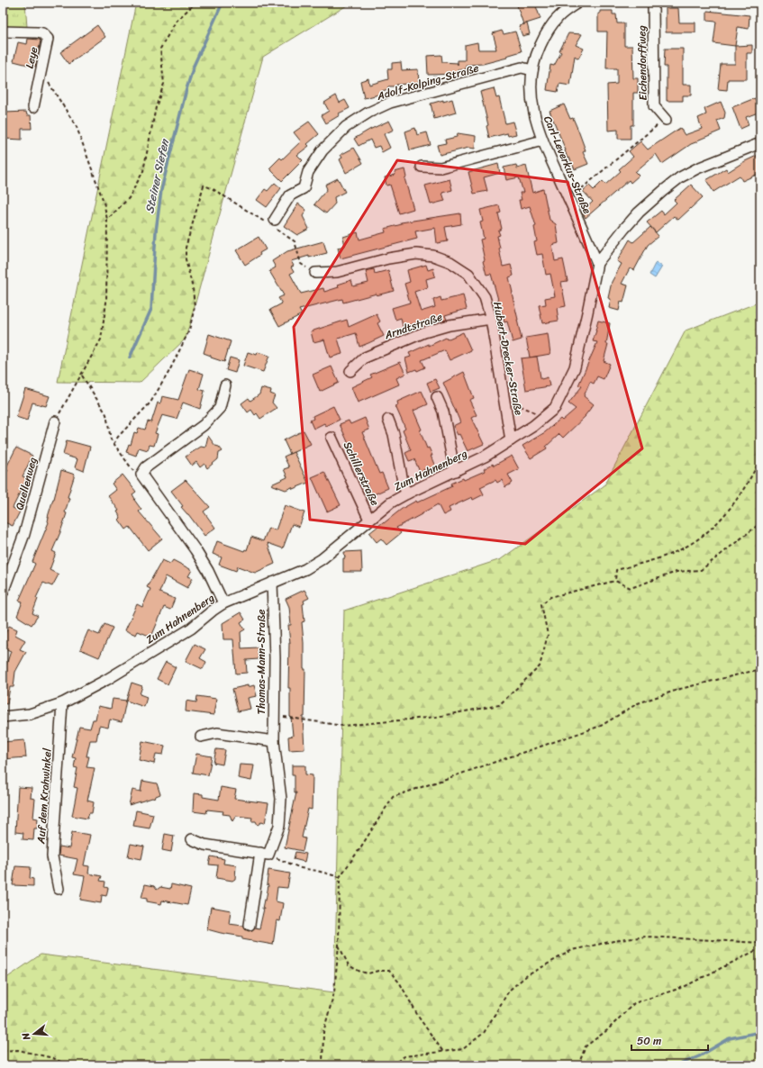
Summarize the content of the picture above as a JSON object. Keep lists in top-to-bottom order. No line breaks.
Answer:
{"streets":{"street":["Leye","Eichendorffweg","Adolf-Kolping-Straße","Carl-Leverkus-Straße","Arndtstraße","Hubert-Drecker-Straße","Zum Hahnenberg","Schillerstraße","Quellenweg","Thomas-Mann-Straße","Auf dem Krahwinkel"]},"crossings":[["Adolf-Kolping-Straße","Carl-Leverkus-Straße"],["Carl-Leverkus-Straße","Zum Hahnenberg"],["Arndtstraße","Hubert-Drecker-Straße"],["Hubert-Drecker-Straße","Zum Hahnenberg"],["Zum Hahnenberg","Schillerstraße"],["Zum Hahnenberg","Thomas-Mann-Straße"],["Zum Hahnenberg","Auf dem Krahwinkel"]],"water":["Steiner Siefen"],"scale_bar":"50 m","north":"left"}
